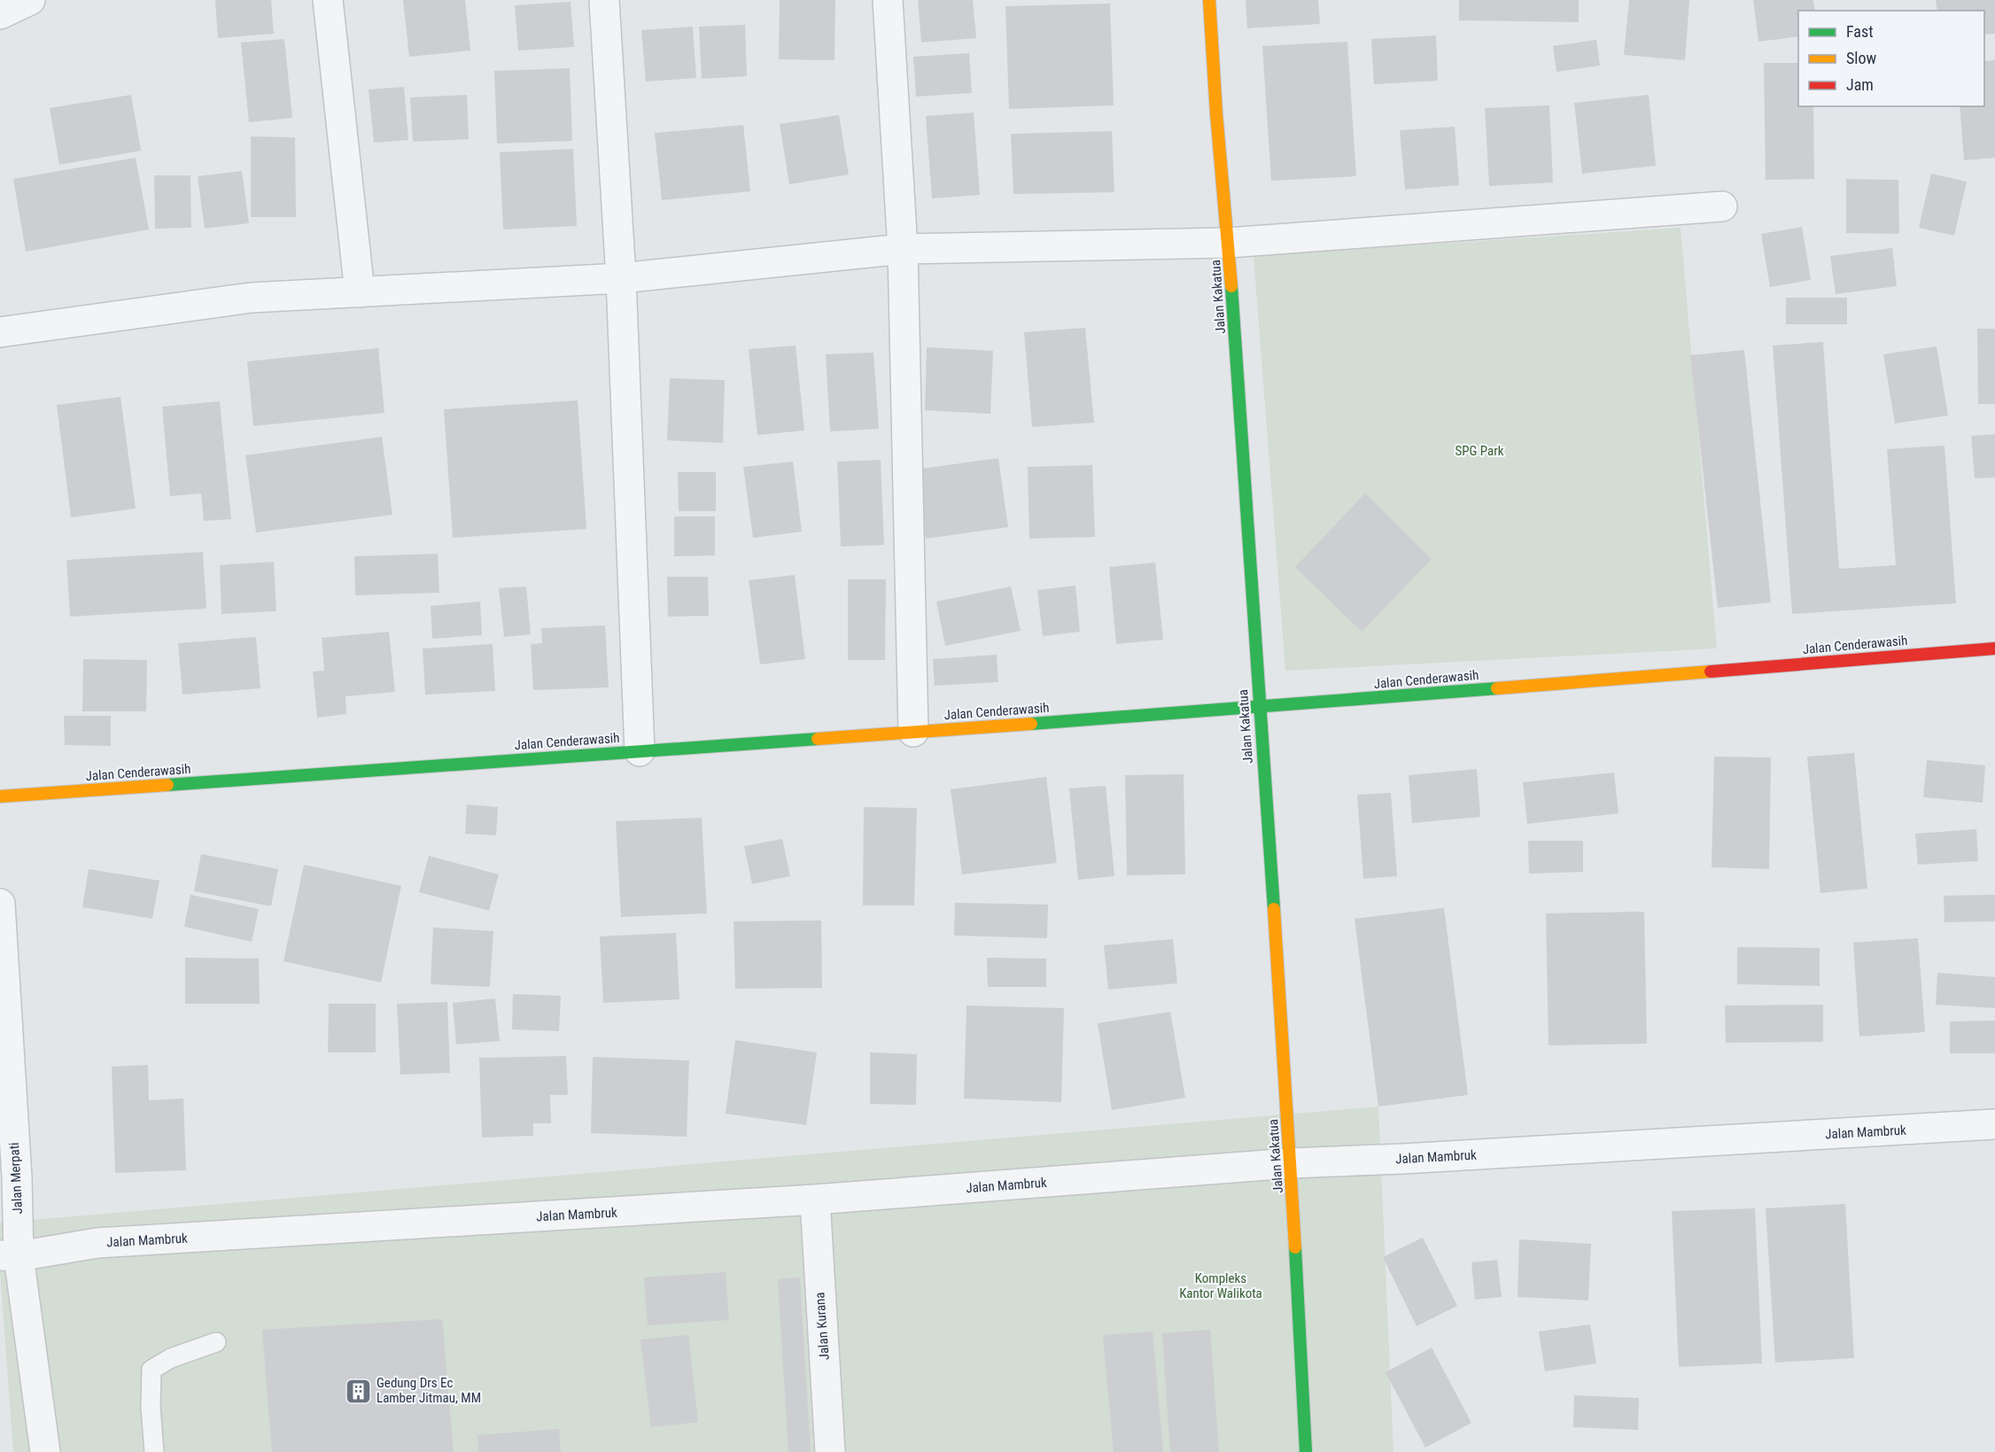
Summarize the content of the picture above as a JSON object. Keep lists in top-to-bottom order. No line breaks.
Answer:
{"streets":{"street":["Jalan Kakatua","Jalan Cenderawasih","Jalan Mambruk","Jalan Merpati","Jalan Kurana"]},"crossings":[["Jalan Kakatua","Jalan Cenderawasih"],["Jalan Kakatua","Jalan Mambruk"],["Jalan Mambruk","Jalan Merpati"],["Jalan Mambruk","Jalan Kurana"]],"parks":["SPG Park","Kompleks Kantor Walikota"],"places":{"building":["Gedung Drs Ec Lamber Jitmau, MM"]},"legend":["Fast","Slow","Jam"]}
